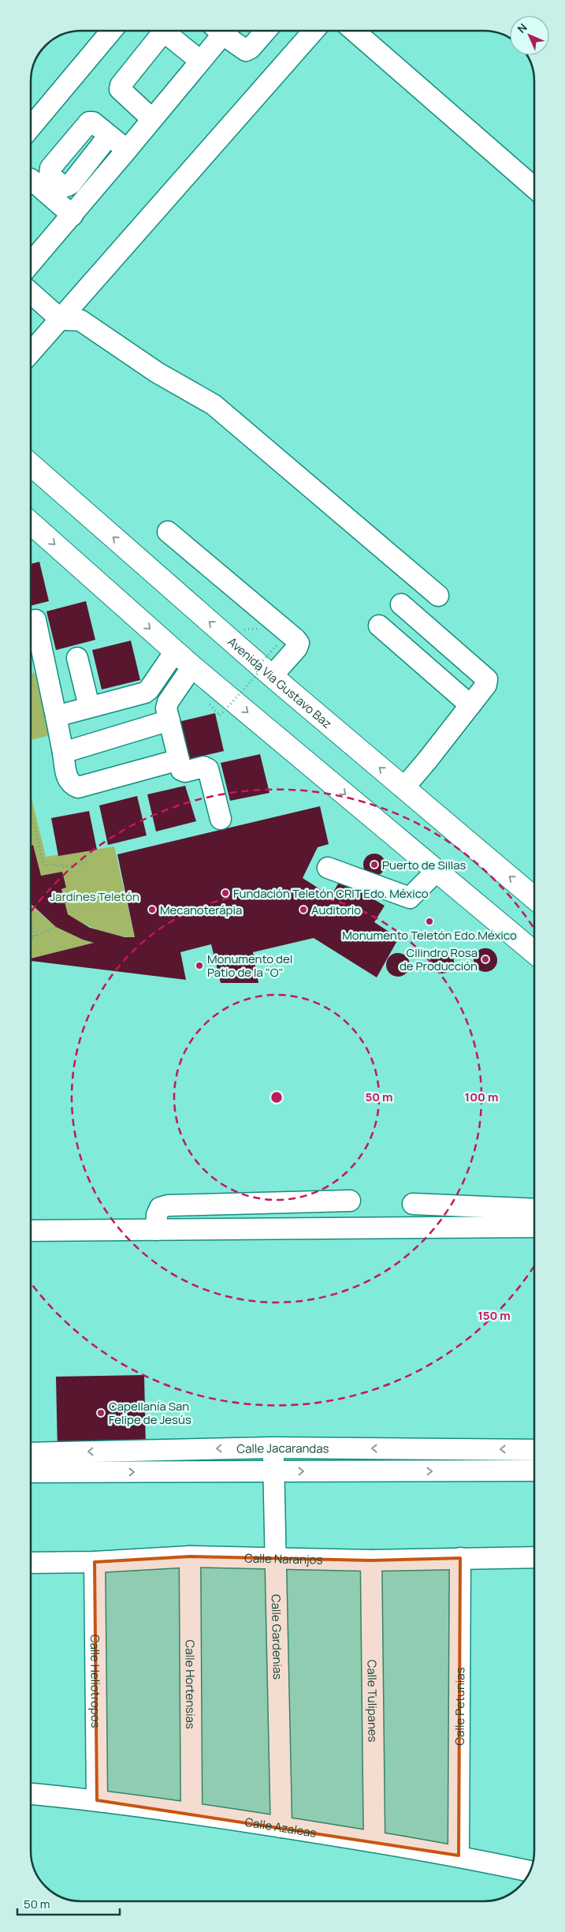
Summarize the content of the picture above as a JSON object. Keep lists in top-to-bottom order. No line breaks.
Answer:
{"streets":{"main road":["Avenida Via Gustavo Baz"],"street":["Calle Jacarandas","Calle Naranjos","Calle Gardenias","Calle Heliotropos","Calle Hortensias","Calle Tulipanes","Calle Petunias","Calle Azaleas"]},"crossings":[["Calle Jacarandas","Calle Gardenias"],["Calle Naranjos","Calle Gardenias"],["Calle Naranjos","Calle Heliotropos"],["Calle Naranjos","Calle Hortensias"],["Calle Naranjos","Calle Tulipanes"],["Calle Naranjos","Calle Petunias"],["Calle Gardenias","Calle Azaleas"],["Calle Heliotropos","Calle Azaleas"],["Calle Hortensias","Calle Azaleas"],["Calle Tulipanes","Calle Azaleas"],["Calle Petunias","Calle Azaleas"]],"parks":["Jardínes Teletón"],"places":["Puerto de Sillas","Fundación Teletón CRIT Edo. México","Mecanoterápia","Auditorio","Monumento Teletón Edo.México","Cilindro Rosa de Producción","Monumento del Patio de la \"O\"","Capellanía San Felipe de Jesús"],"scale_bar":"50 m","north":"top left","rings":["50 m","100 m","150 m"]}
